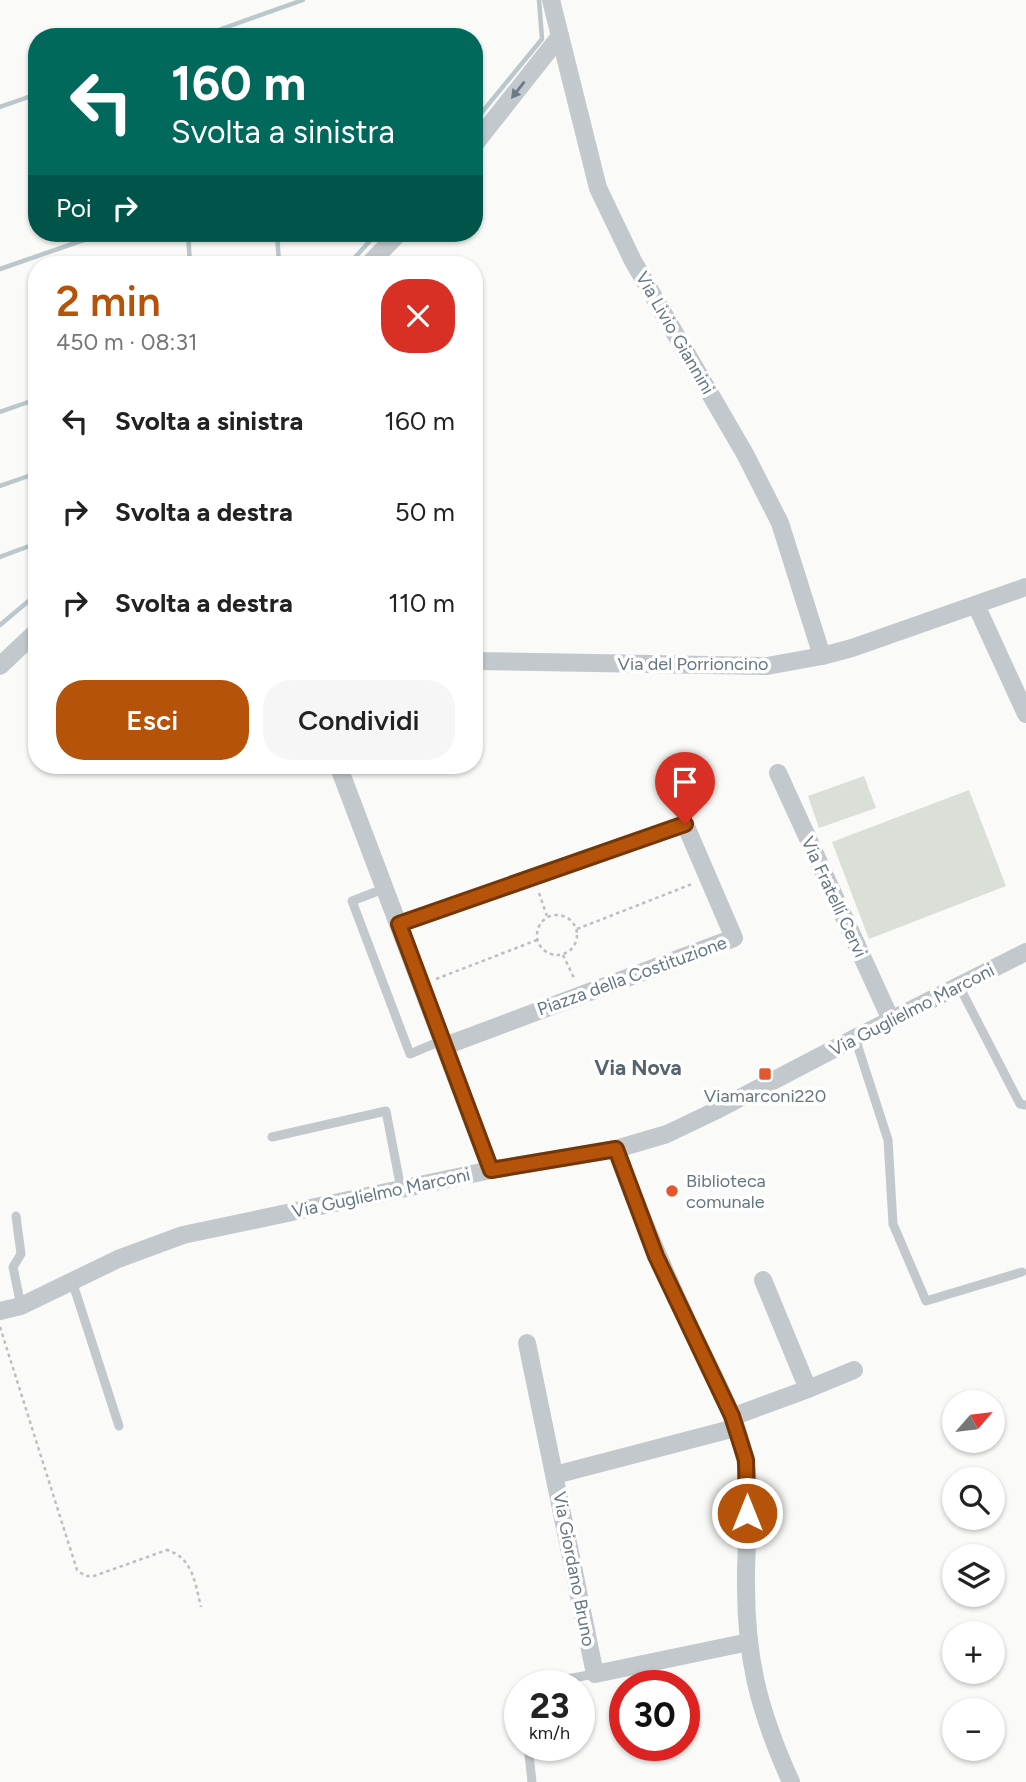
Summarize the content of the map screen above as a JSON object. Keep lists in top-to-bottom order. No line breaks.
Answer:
{"streets":{"street":["Via Livio Giannini","Via del Porrioncino","Via Fratelli Cervi","Piazza della Costituzione","Via Guglielmo Marconi","Via Giordano Bruno"]},"crossings":[["Via Livio Giannini","Via del Porrioncino"],["Via Fratelli Cervi","Via Guglielmo Marconi"]],"districts":["Via Nova"],"places":{"transit":["Viamarconi220"],"other":["Biblioteca comunale"]},"north":"top right","page":{"turn":["160 m","Svolta a sinistra"],"then":"Poi","heading":["2 min","450 m · 08:31"],"list":[{"name":"Svolta a sinistra","value":"160 m"},{"name":"Svolta a destra","value":"50 m"},{"name":"Svolta a destra","value":"110 m"}],"buttons":["Esci","Condividi"],"map_buttons":["+","−"],"speed":"23 km/h","limit":"30"}}
